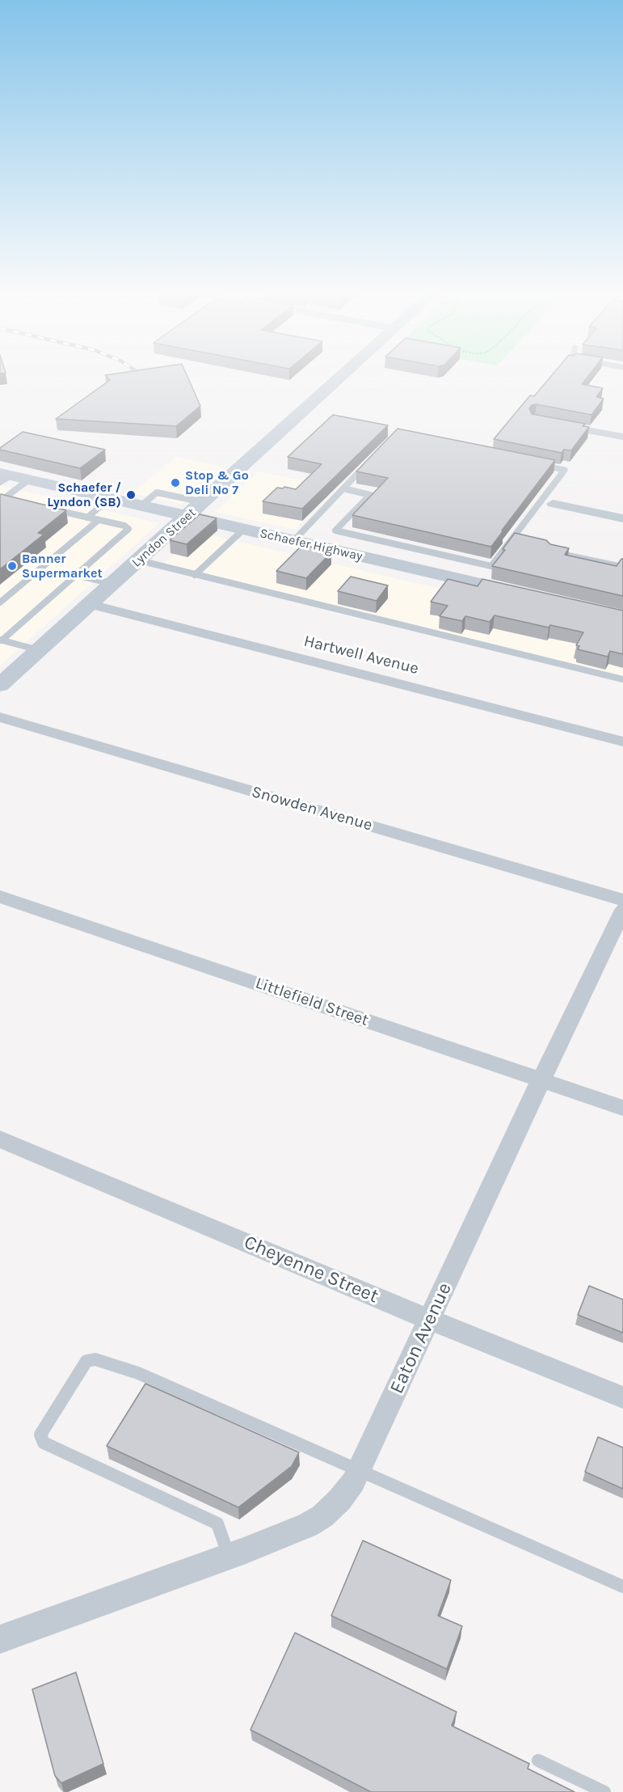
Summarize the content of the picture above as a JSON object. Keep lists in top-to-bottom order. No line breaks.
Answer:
{"streets":{"street":["Lyndon Street","Schaefer Highway","Hartwell Avenue","Snowden Avenue","Littlefield Street","Cheyenne Street","Eaton Avenue"]},"crossings":[["Lyndon Street","Schaefer Highway"],["Lyndon Street","Hartwell Avenue"],["Littlefield Street","Eaton Avenue"],["Cheyenne Street","Eaton Avenue"]],"places":["Stop & Go Deli No 7","Schaefer / Lyndon (SB)","Banner Supermarket"]}
